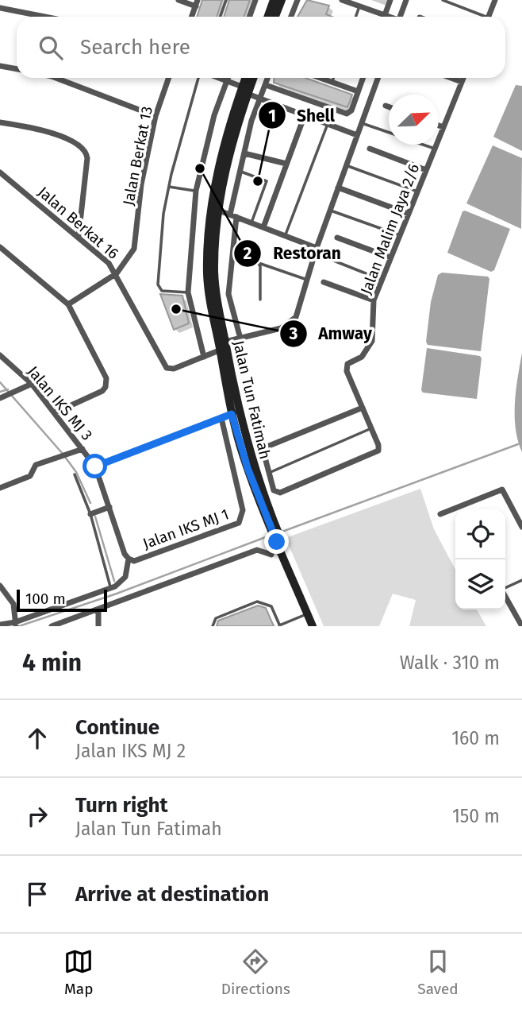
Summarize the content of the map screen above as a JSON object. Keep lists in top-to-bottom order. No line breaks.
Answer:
{"streets":{"main road":["Jalan Tun Fatimah"],"street":["Jalan Berkat 13","Jalan Berkat 16","Jalan Malim Jaya 2/6","Jalan IKS MJ 3","Jalan IKS MJ 1"]},"crossings":[["Jalan Berkat 13","Jalan Berkat 16"],["Jalan Berkat 16","Jalan Tun Fatimah"],["Jalan IKS MJ 3","Jalan IKS MJ 1"]],"places":["Restoran","Shell","Amway"],"scale_bar":"100 m","north":"top right","page":{"search":"Search here","scale":"100 m","heading":["4 min","Walk · 310 m"],"list":[["Continue","Jalan IKS MJ 2","160 m"],["Turn right","Jalan Tun Fatimah","150 m"],"Arrive at destination"],"nav":["Map","Directions","Saved"]}}
